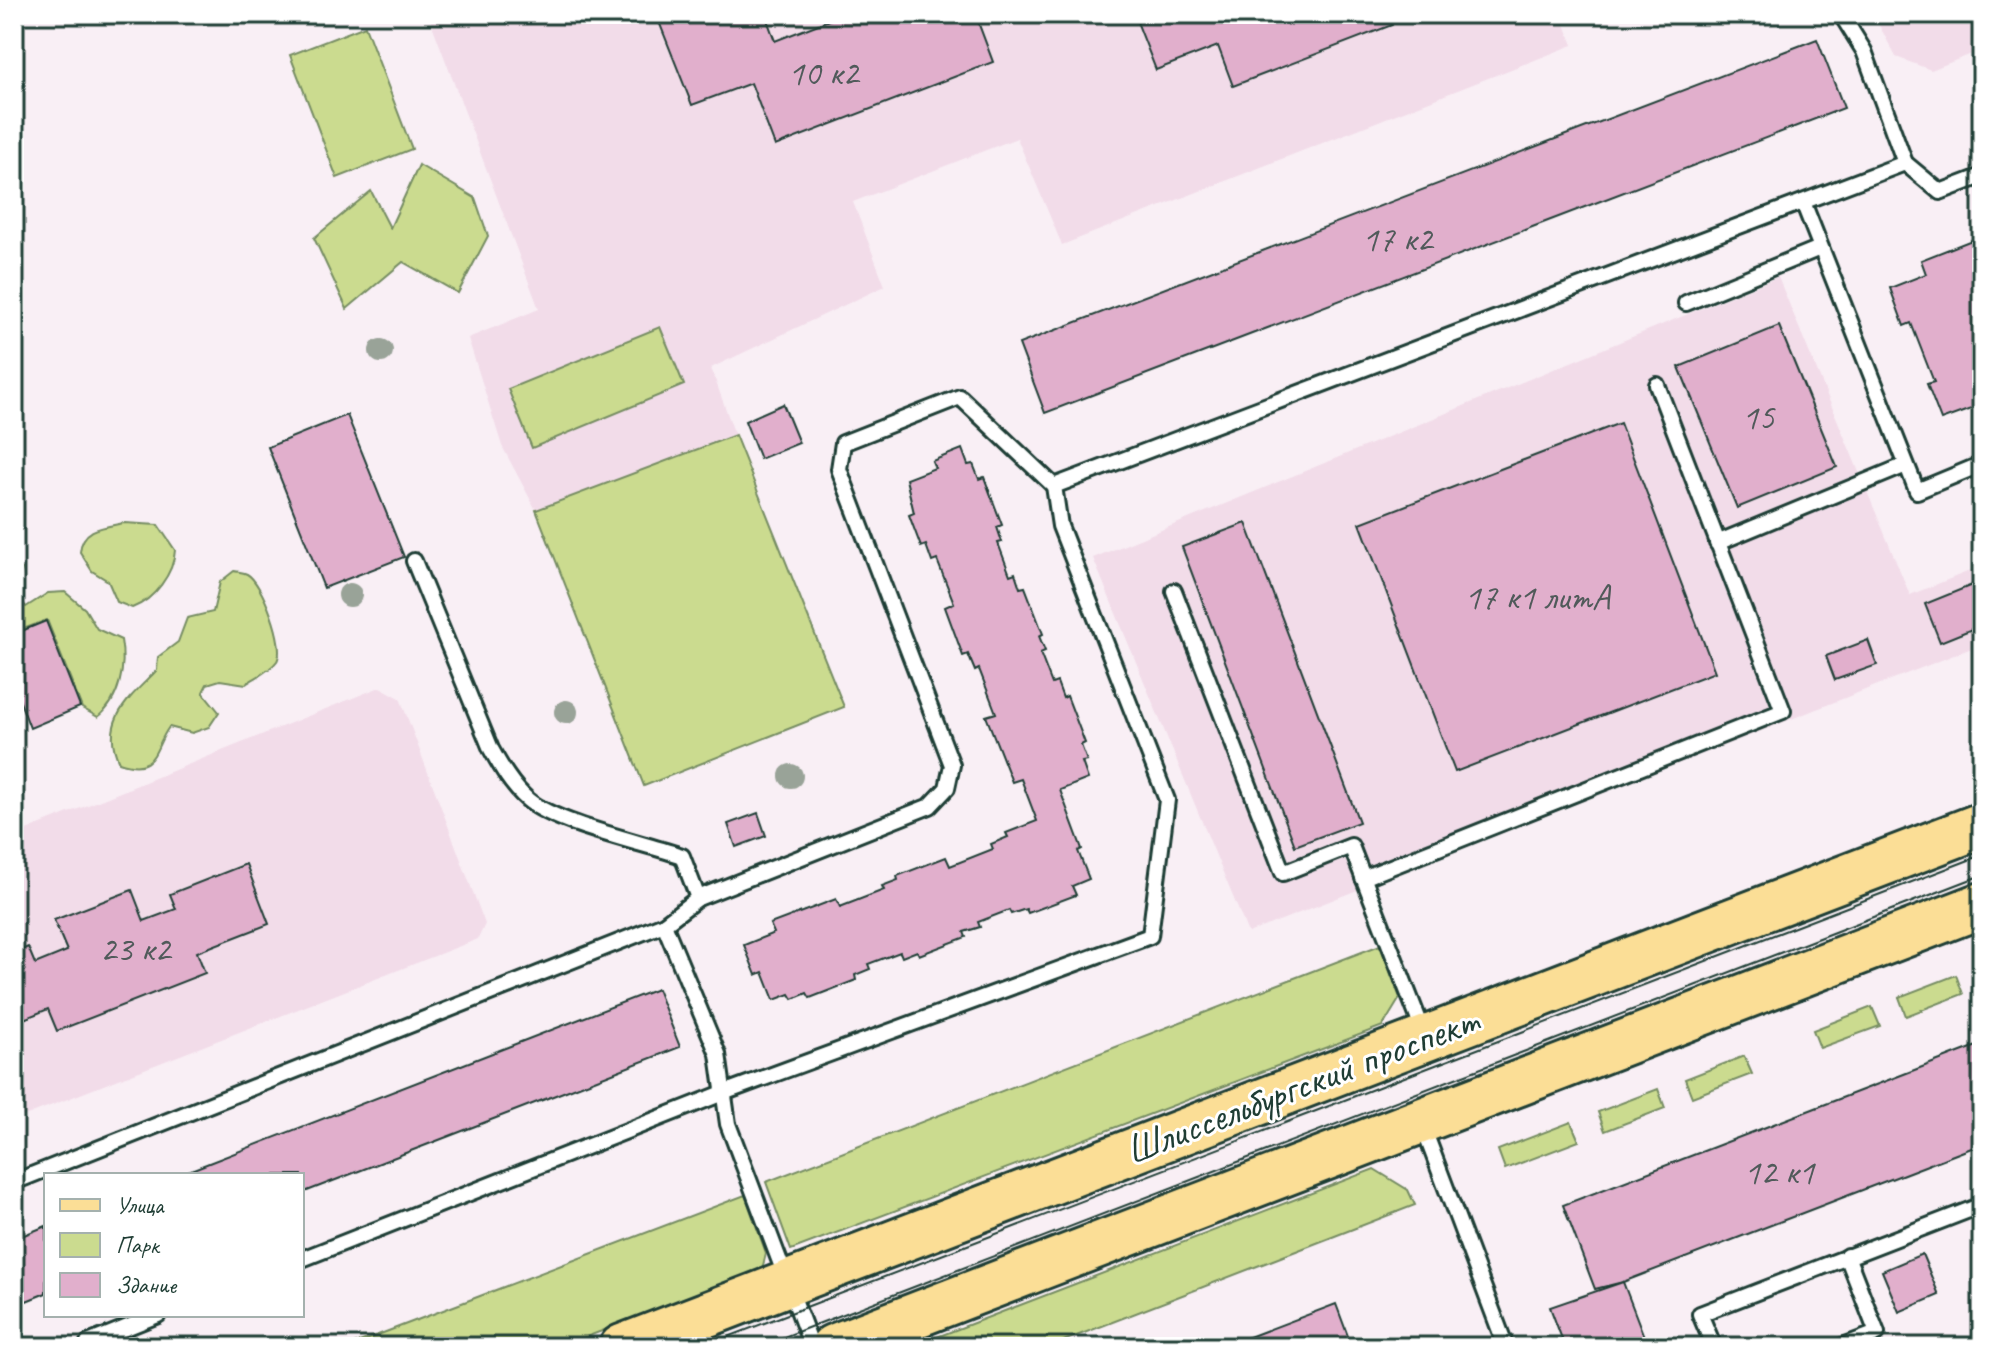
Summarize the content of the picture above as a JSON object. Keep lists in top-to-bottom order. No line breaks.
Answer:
{"streets":{"main road":["Шлиссельбургский проспект"]},"house_numbers":["10 к2","17 к2","15","17 к1 литА","23 к2","12 к1"],"legend":["Улица","Парк","Здание"]}
